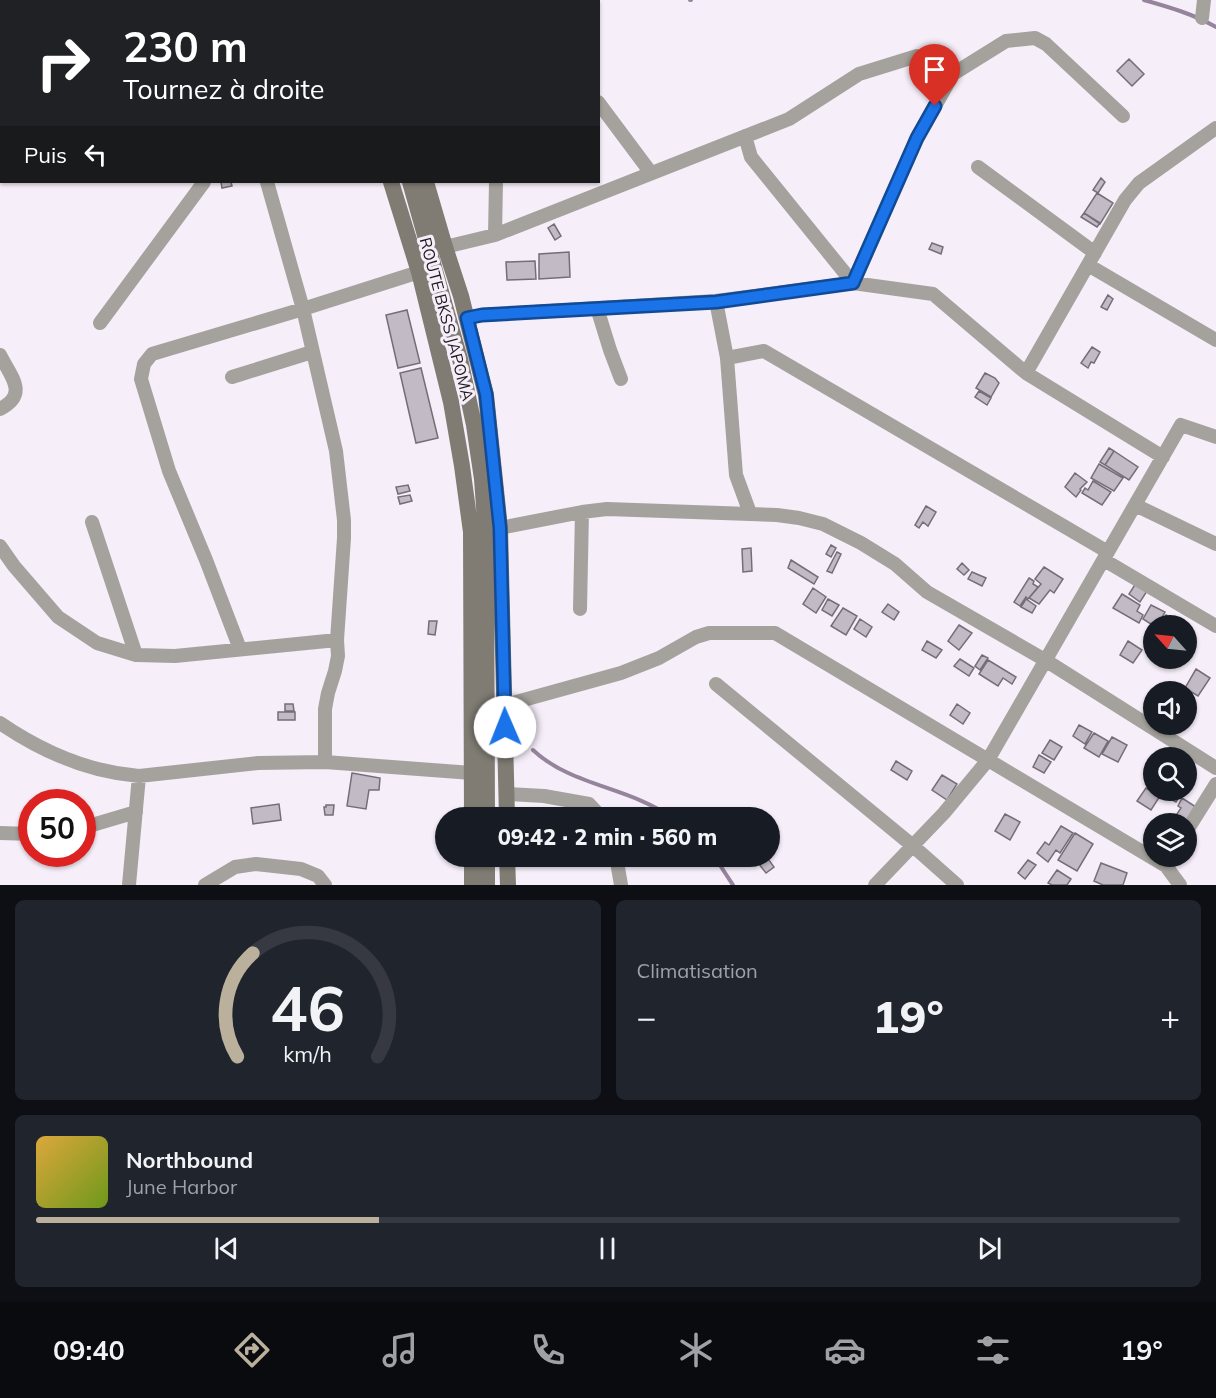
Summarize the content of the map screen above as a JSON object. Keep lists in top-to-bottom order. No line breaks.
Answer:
{"streets":{"main road":["ROUTE BKSS JAPOMA"]},"north":"top left","page":{"turn":["230 m","Tournez à droite"],"then":"Puis","limit":"50","trip":"09:42 · 2 min · 560 m","tile":"Climatisation","heat":["−","19°","+"],"song":["Northbound","June Harbor"],"tabs":["09:40","19°"],"gauge":["46","km/h"]}}
